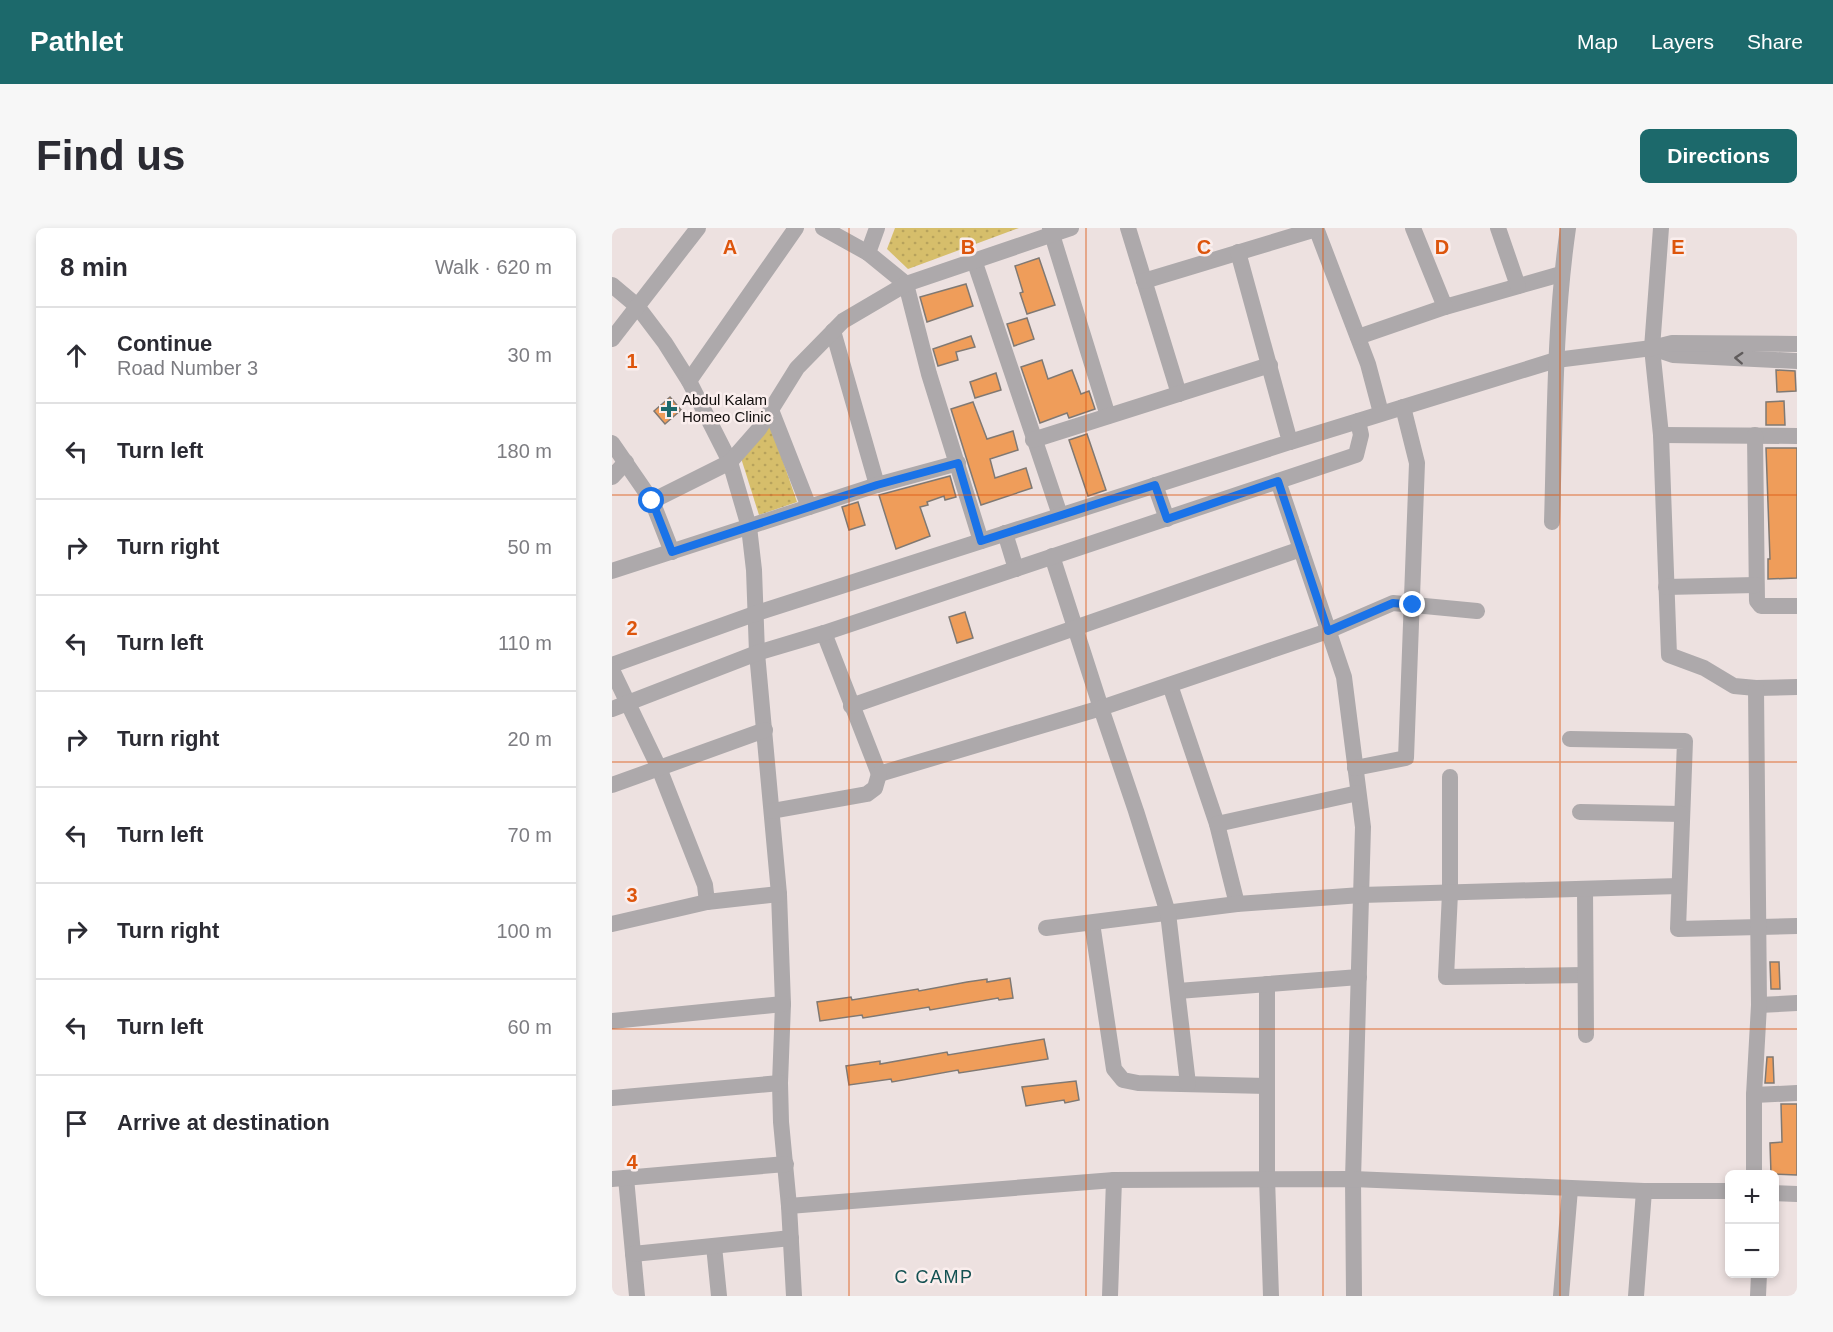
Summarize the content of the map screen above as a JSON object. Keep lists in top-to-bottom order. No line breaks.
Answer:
{"districts":["C CAMP"],"places":{"health":["Abdul Kalam Homeo Clinic"]},"page":{"header":"Pathlet","nav":["Map","Layers","Share"],"buttons":"Directions","title":"Find us","heading":["8 min","Walk · 620 m"],"list":[["Continue","Road Number 3","30 m"],["Turn left","180 m"],["Turn right","50 m"],["Turn left","110 m"],["Turn right","20 m"],["Turn left","70 m"],["Turn right","100 m"],["Turn left","60 m"],"Arrive at destination"],"map_buttons":["+","−"]},"grid":{"columns":["A","B","C","D","E"],"rows":["1","2","3","4"]}}
